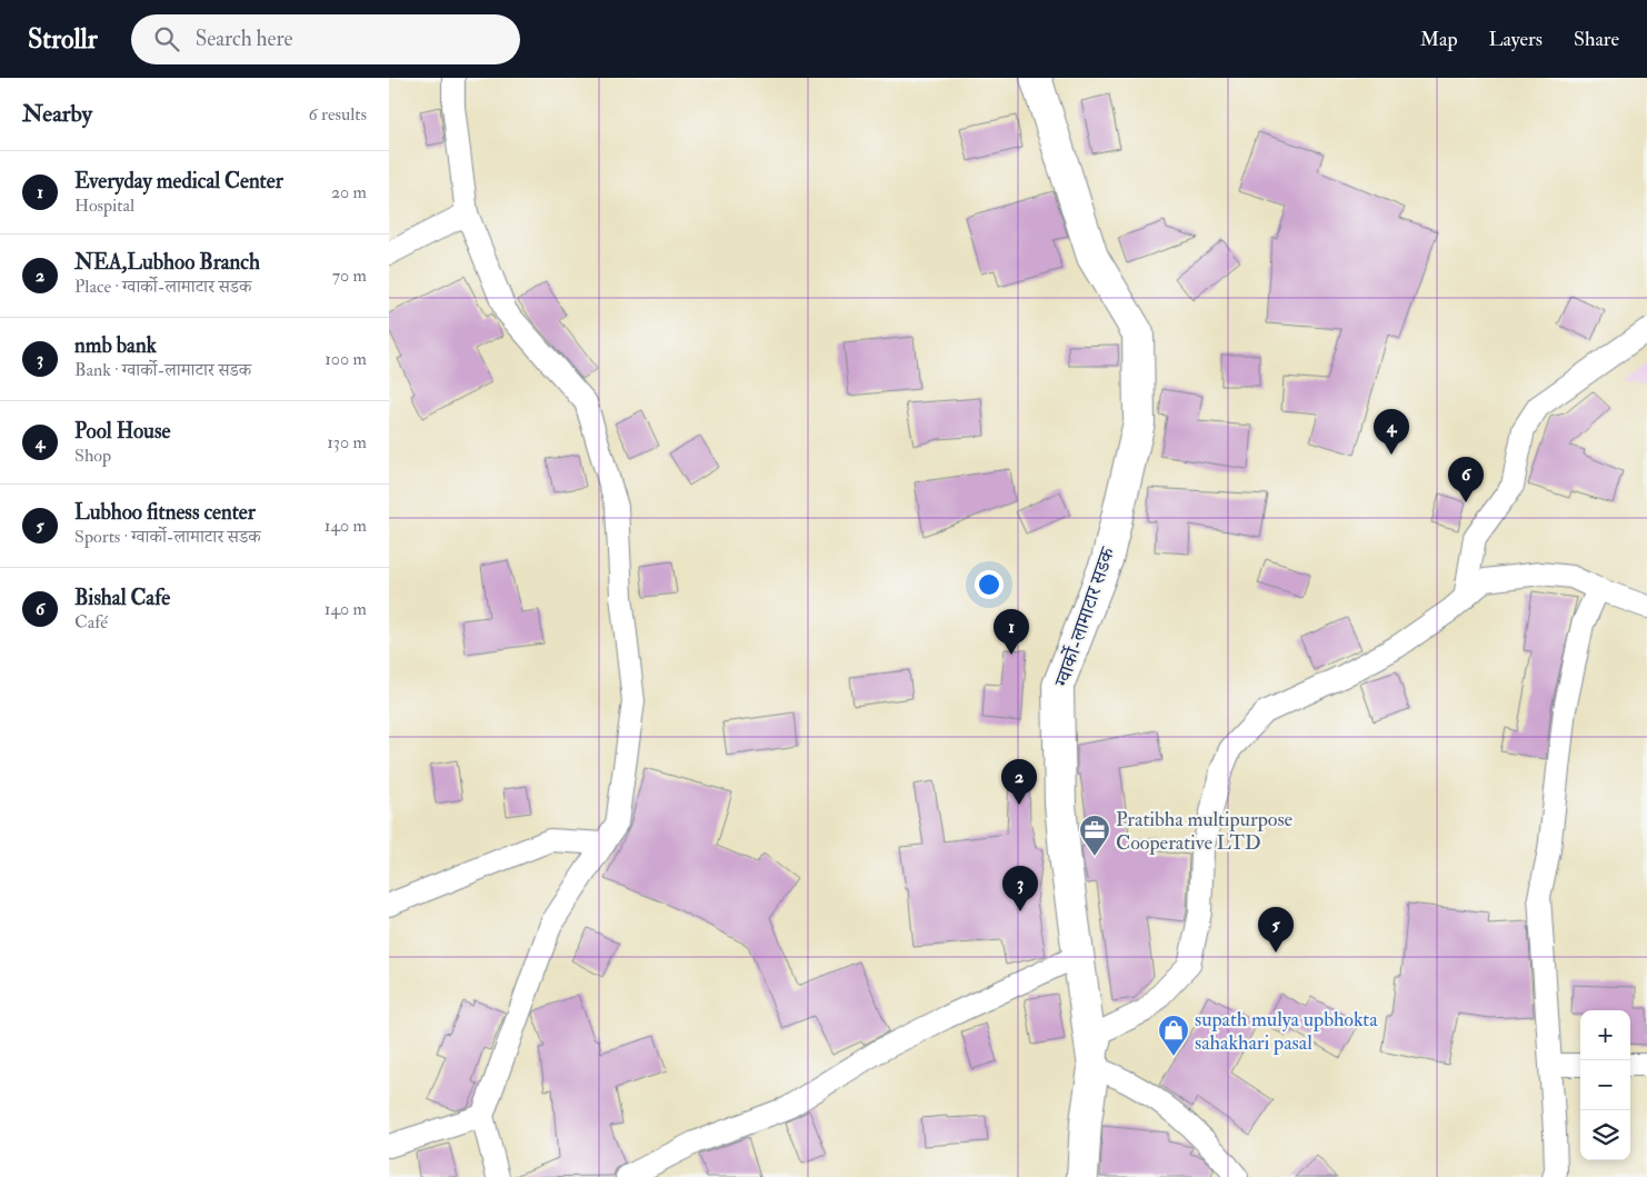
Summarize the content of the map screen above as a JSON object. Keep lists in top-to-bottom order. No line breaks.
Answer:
{"streets":{"main road":["ग्वार्को-लामाटार सडक"]},"places":{"office":["Pratibha multipurpose Cooperative LTD"],"shop":["supath mulya upbhokta sahakhari pasal"]},"page":{"header":"Strollr","search":"Search here","nav":["Map","Layers","Share"],"heading":["Nearby","6 results"],"list":[{"mark":"1","name":"Everyday medical Center","note":"Hospital","value":"20 m"},{"mark":"2","name":"NEA,Lubhoo Branch","note":"Place · ग्वार्को-लामाटार सडक","value":"70 m"},{"mark":"3","name":"nmb bank","note":"Bank · ग्वार्को-लामाटार सडक","value":"100 m"},{"mark":"4","name":"Pool House","note":"Shop","value":"130 m"},{"mark":"5","name":"Lubhoo fitness center","note":"Sports · ग्वार्को-लामाटार सडक","value":"140 m"},{"mark":"6","name":"Bishal Cafe","note":"Café","value":"140 m"}],"pins":["4","6","1","2","3","5"],"map_buttons":["+","−"]}}
